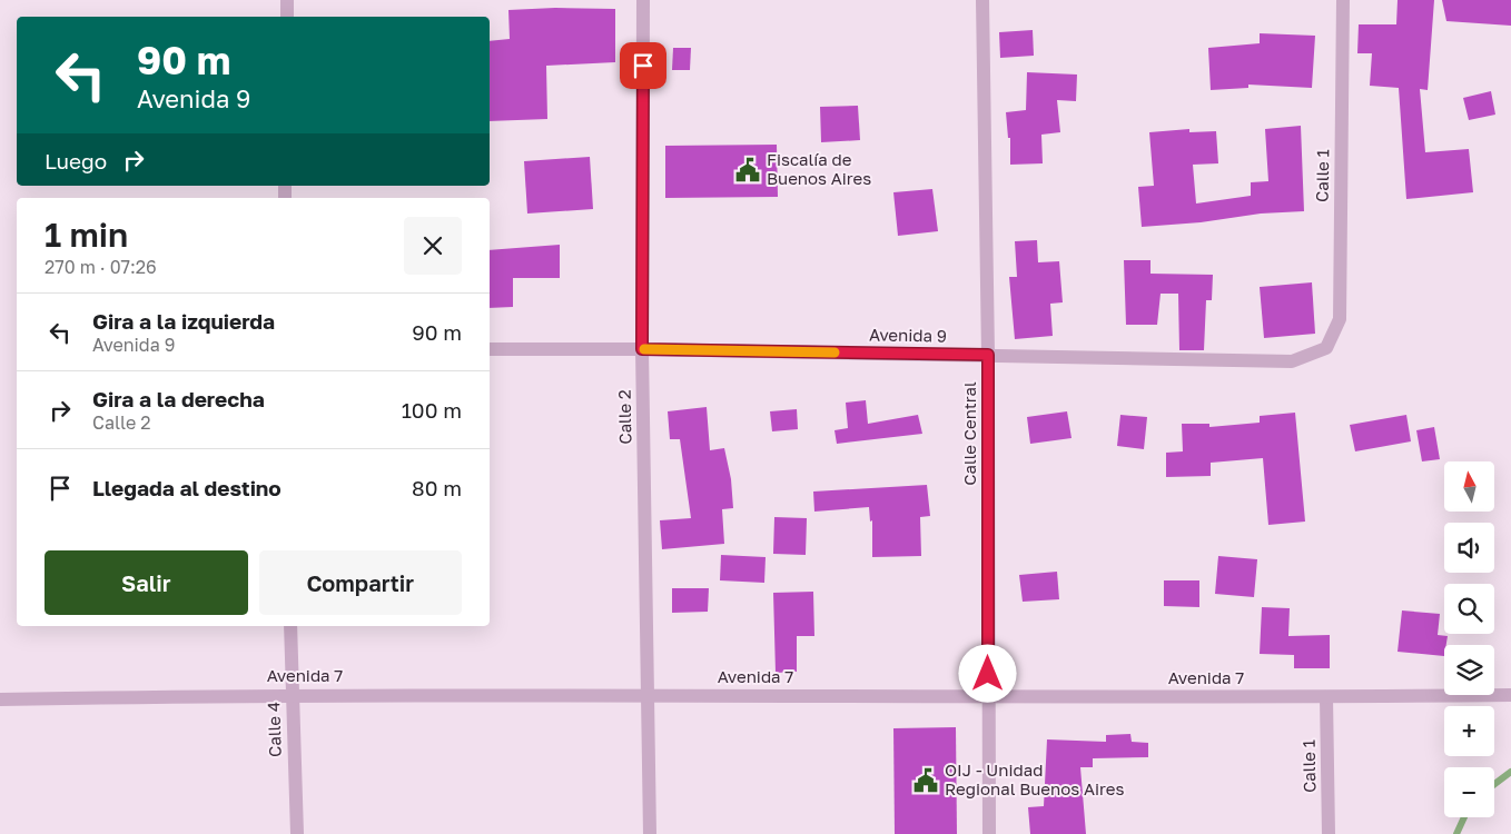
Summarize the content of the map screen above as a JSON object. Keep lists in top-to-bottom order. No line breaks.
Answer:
{"streets":{"street":["Calle 1","Avenida 9","Calle 2","Calle Central","Avenida 7","Calle 4"]},"crossings":[["Calle 1","Avenida 9"],["Calle 1","Avenida 7"],["Avenida 9","Calle 2"],["Avenida 9","Calle Central"],["Calle 2","Avenida 7"],["Calle Central","Avenida 7"],["Avenida 7","Calle 4"]],"places":{"public building":["Fiscalía de Buenos Aires","OIJ - Unidad Regional Buenos Aires"]},"north":"top","page":{"turn":["90 m","Avenida 9"],"then":"Luego","heading":["1 min","270 m · 07:26"],"list":[{"name":"Gira a la izquierda","note":"Avenida 9","value":"90 m"},{"name":"Gira a la derecha","note":"Calle 2","value":"100 m"},{"name":"Llegada al destino","value":"80 m"}],"map_buttons":["+","−"],"buttons":["Salir","Compartir"]}}
